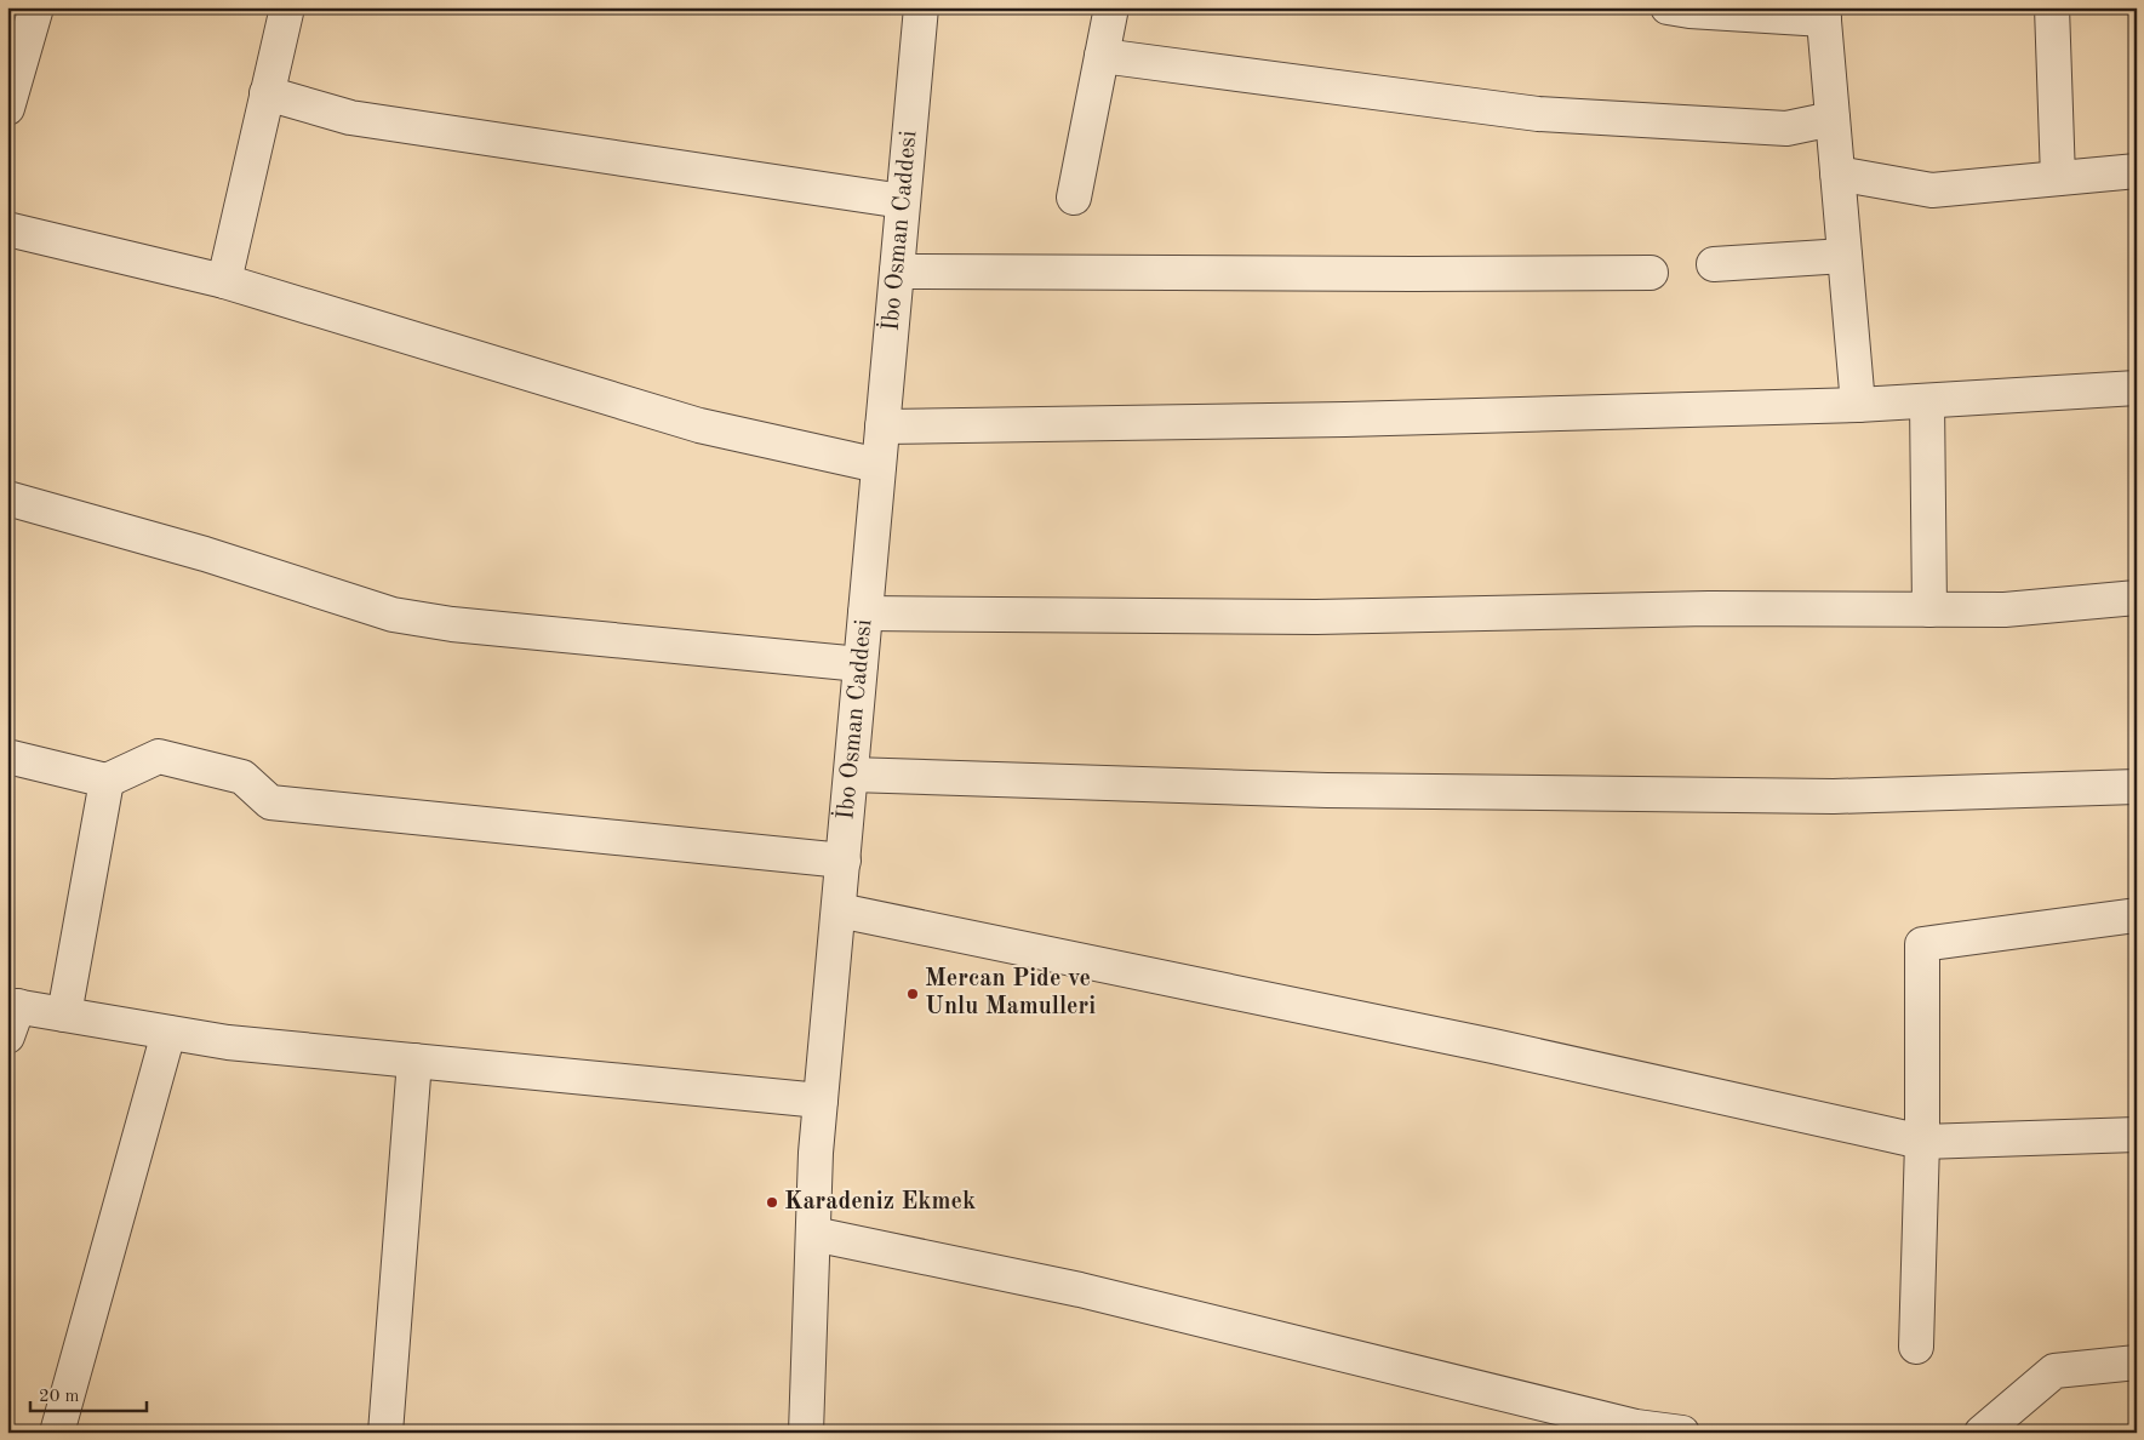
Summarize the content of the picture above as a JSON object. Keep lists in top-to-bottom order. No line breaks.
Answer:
{"streets":{"street":["İbo Osman Caddesi"]},"places":["Mercan Pide ve Unlu Mamulleri","Karadeniz Ekmek"],"scale_bar":"20 m"}
